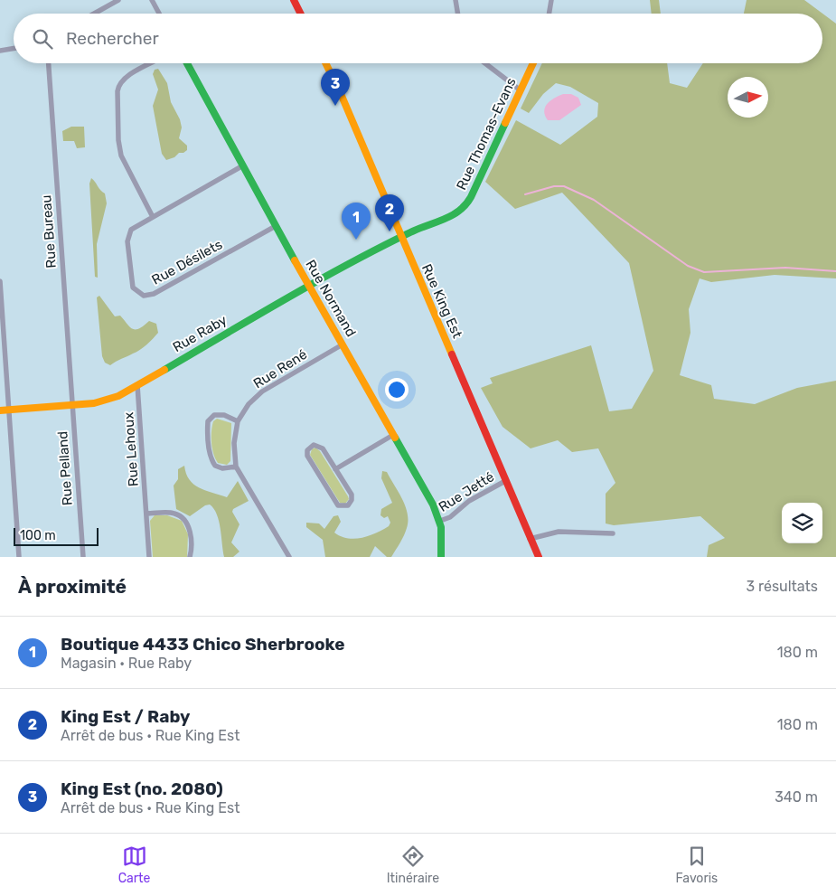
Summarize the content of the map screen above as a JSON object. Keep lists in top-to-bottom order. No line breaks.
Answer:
{"streets":{"street":["Rue Thomas-Evans","Rue Bureau","Rue Désilets","Rue Normand","Rue King Est","Rue Raby","Rue René","Rue Lehoux","Rue Pelland","Rue Jetté"]},"crossings":[["Rue Thomas-Evans","Rue King Est"],["Rue Thomas-Evans","Rue Raby"],["Rue Bureau","Rue Raby"],["Rue Bureau","Rue Pelland"],["Rue Désilets","Rue Normand"],["Rue Normand","Rue Raby"],["Rue Normand","Rue René"],["Rue Normand","Rue Jetté"],["Rue King Est","Rue Raby"],["Rue King Est","Rue Jetté"],["Rue Raby","Rue Lehoux"],["Rue Raby","Rue Pelland"]],"scale_bar":"100 m","north":"right","page":{"search":"Rechercher","pins":["3","2","1"],"scale":"100 m","heading":["À proximité","3 résultats"],"list":[{"mark":"1","name":"Boutique 4433 Chico Sherbrooke","note":"Magasin · Rue Raby","value":"180 m"},{"mark":"2","name":"King Est / Raby","note":"Arrêt de bus · Rue King Est","value":"180 m"},{"mark":"3","name":"King Est (no. 2080)","note":"Arrêt de bus · Rue King Est","value":"340 m"}],"nav":["Carte","Itinéraire","Favoris"]}}
